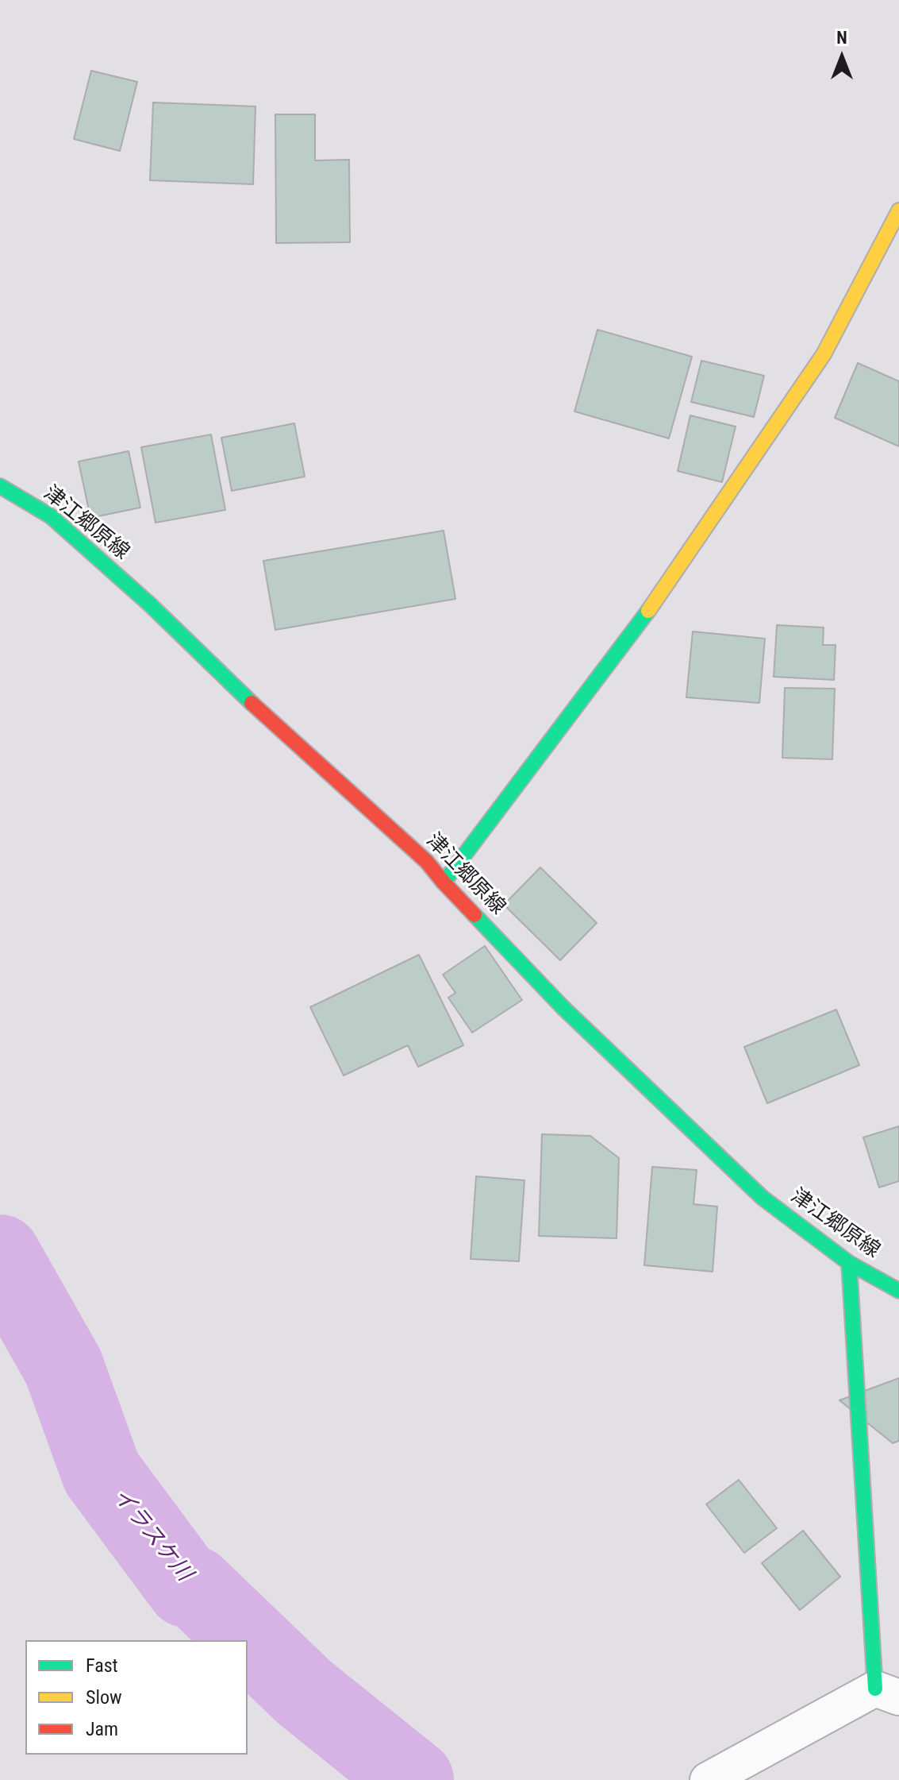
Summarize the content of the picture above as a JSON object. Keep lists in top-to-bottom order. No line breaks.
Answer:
{"streets":{"street":["津江郷原線"]},"water":["イラスケ川"],"legend":["Fast","Slow","Jam"],"north":"top"}
